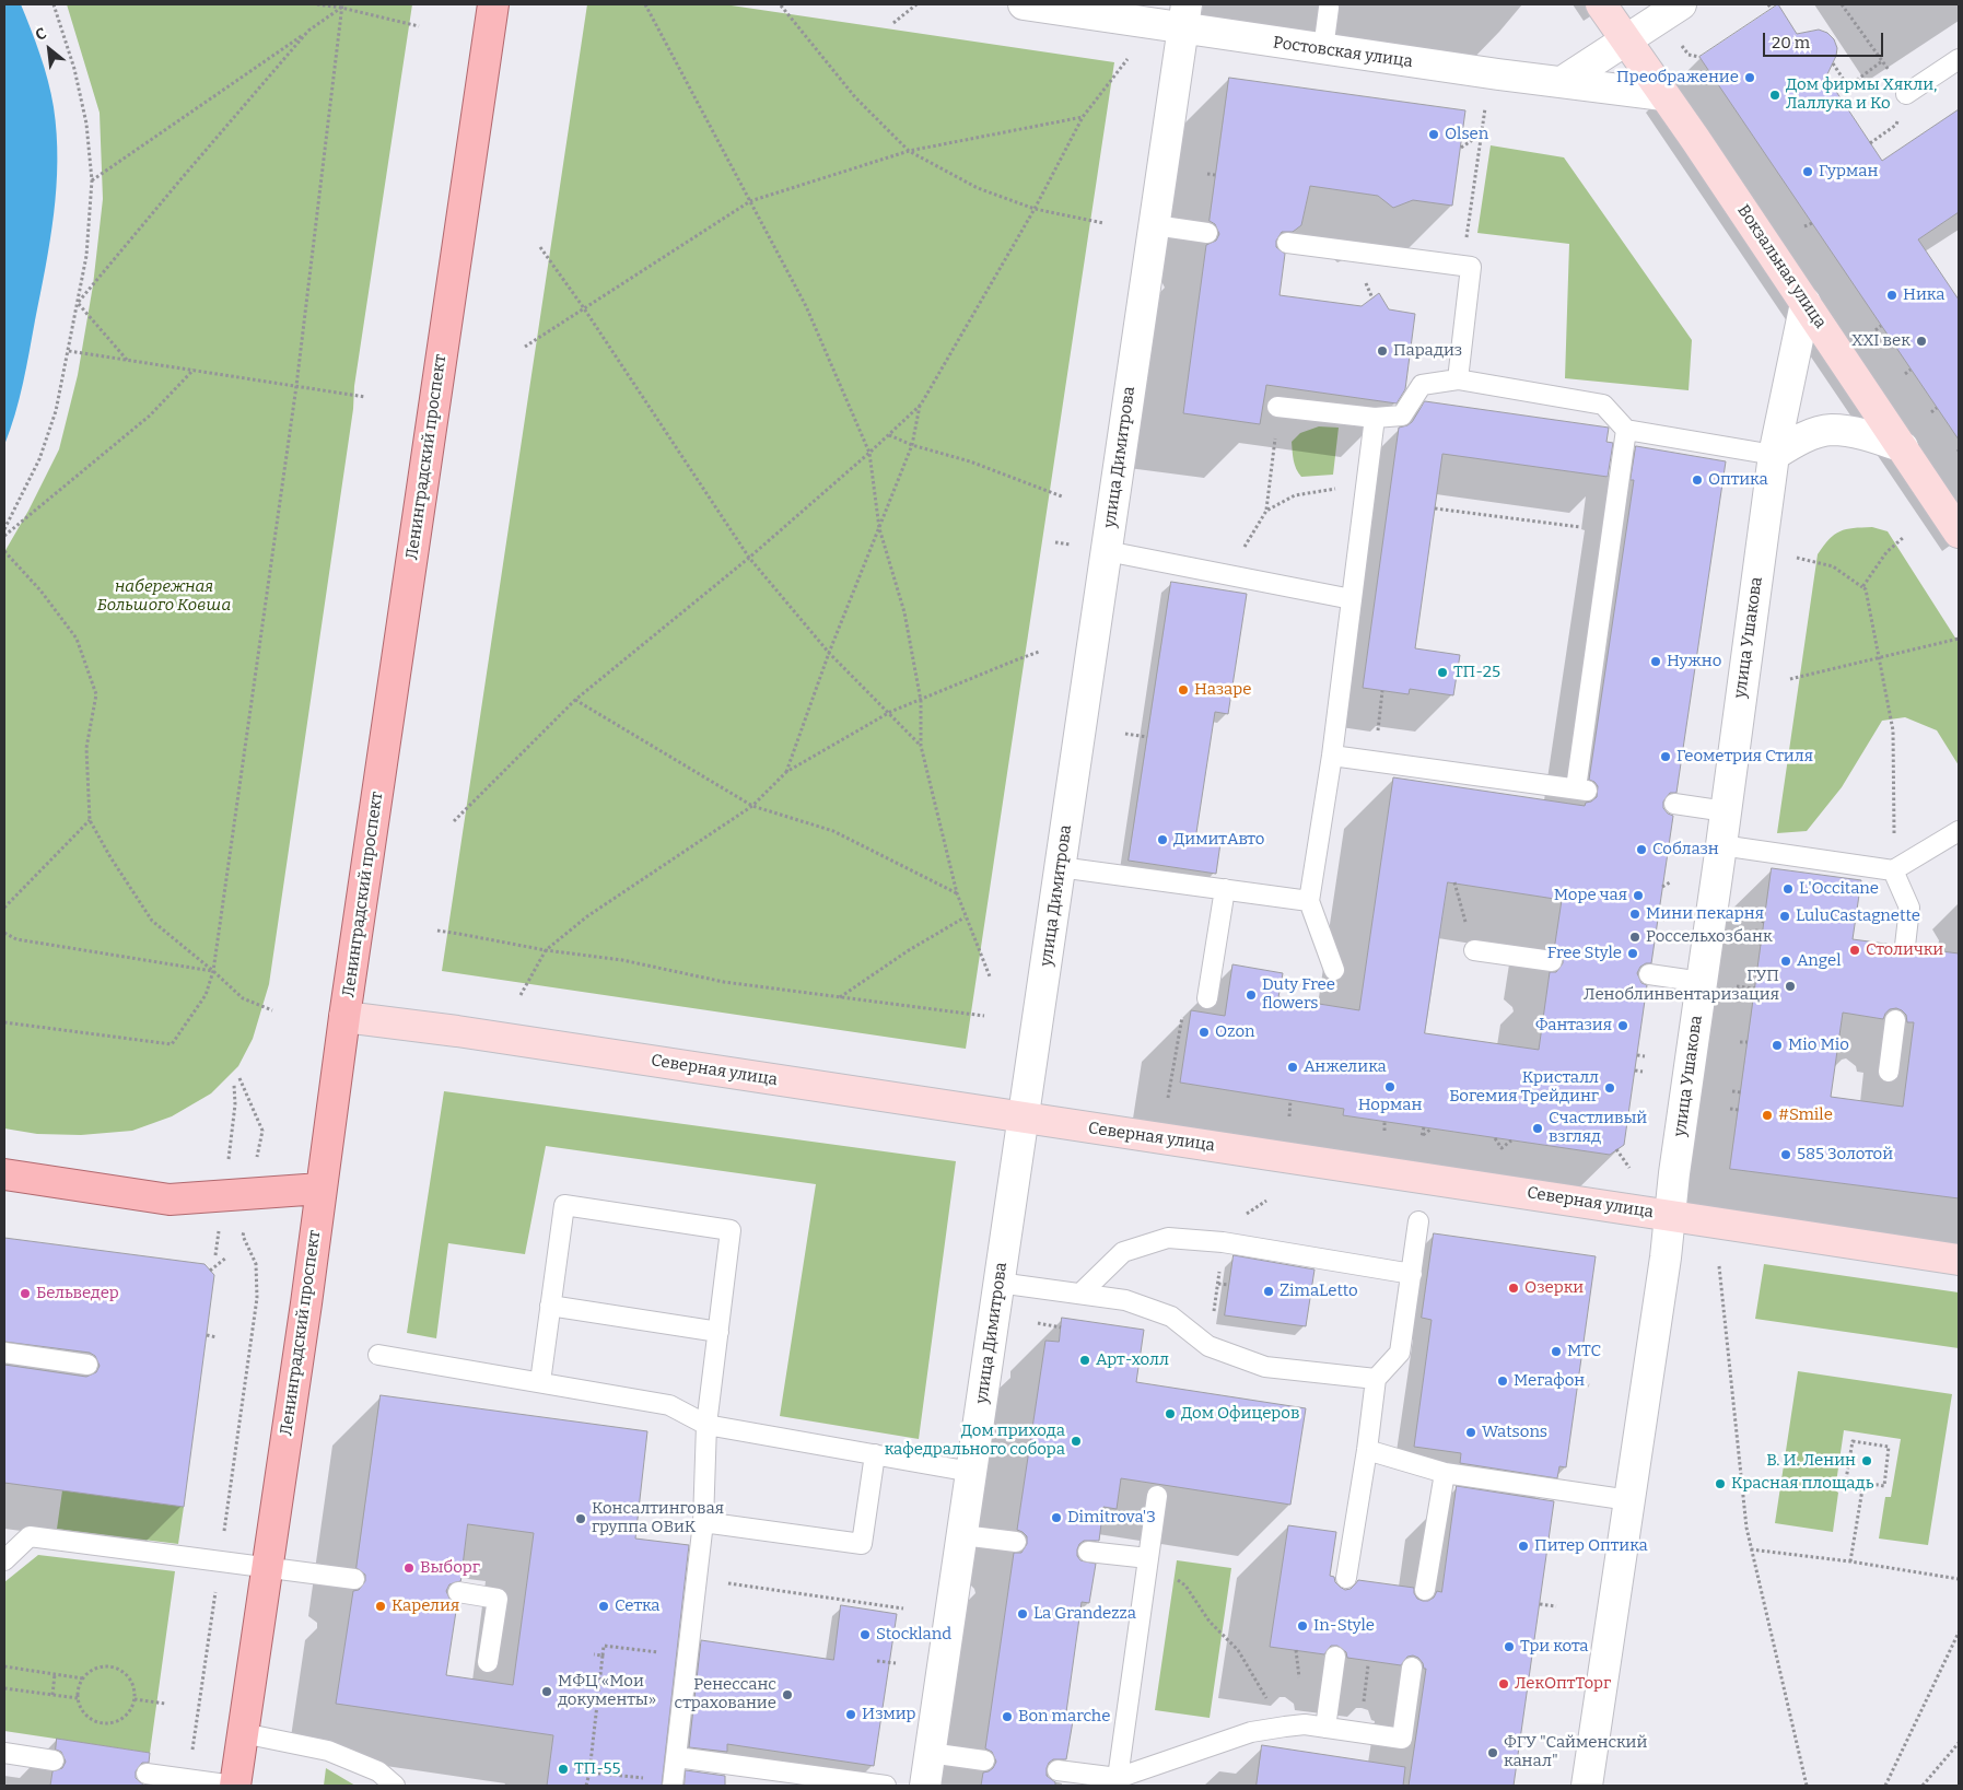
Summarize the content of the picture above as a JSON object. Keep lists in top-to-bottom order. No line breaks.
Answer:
{"streets":{"main road":["Вокзальная улица","Ленинградский проспект","Северная улица"],"street":["Ростовская улица","улица Димитрова","улица Ушакова"]},"crossings":[["Ростовская улица","Вокзальная улица"],["Ростовская улица","улица Димитрова"],["Вокзальная улица","улица Ушакова"],["Ленинградский проспект","Северная улица"],["улица Димитрова","Северная улица"],["улица Ушакова","Северная улица"]],"parks":["набережная Большого Ковша"],"places":["Преображение","Дом фирмы Хякли, Лаллука и Ко","Olsen","Гурман","Ника","XXI век","Парадиз","Оптика","Нужно","ТП-25","Назаре","Геометрия Стиля","ДимитАвто","Соблазн","L'Occitane","Море чая","Мини пекарня","LuluCastagnette","Россельхозбанк","Столички","Free Style","Angel","ГУП Леноблинвентаризация","Duty Free flowers","Фантазия","Ozon","Mio Mio","Анжелика","Норман","Кристалл Богемия Трейдинг","#Smile","Счастливый взгляд","585 Золотой","Озерки","ZimaLetto","Бельведер","МТС","Арт-холл","Мегафон","Дом Офицеров","Watsons","Дом прихода кафедрального собора","В. И. Ленин","Красная площадь","Dimitrova'3","Консалтинговая группа ОВиК","Питер Оптика","Выборг","Карелия","Сетка","La Grandezza","In-Style","Stockland","Три кота","ЛекОптТорг","МФЦ «Мои документы»","Ренессанс страхование","Измир","Bon marche","ФГУ \"Сайменский канал\"","ТП-55"],"scale_bar":"20 m","north":"top left"}
